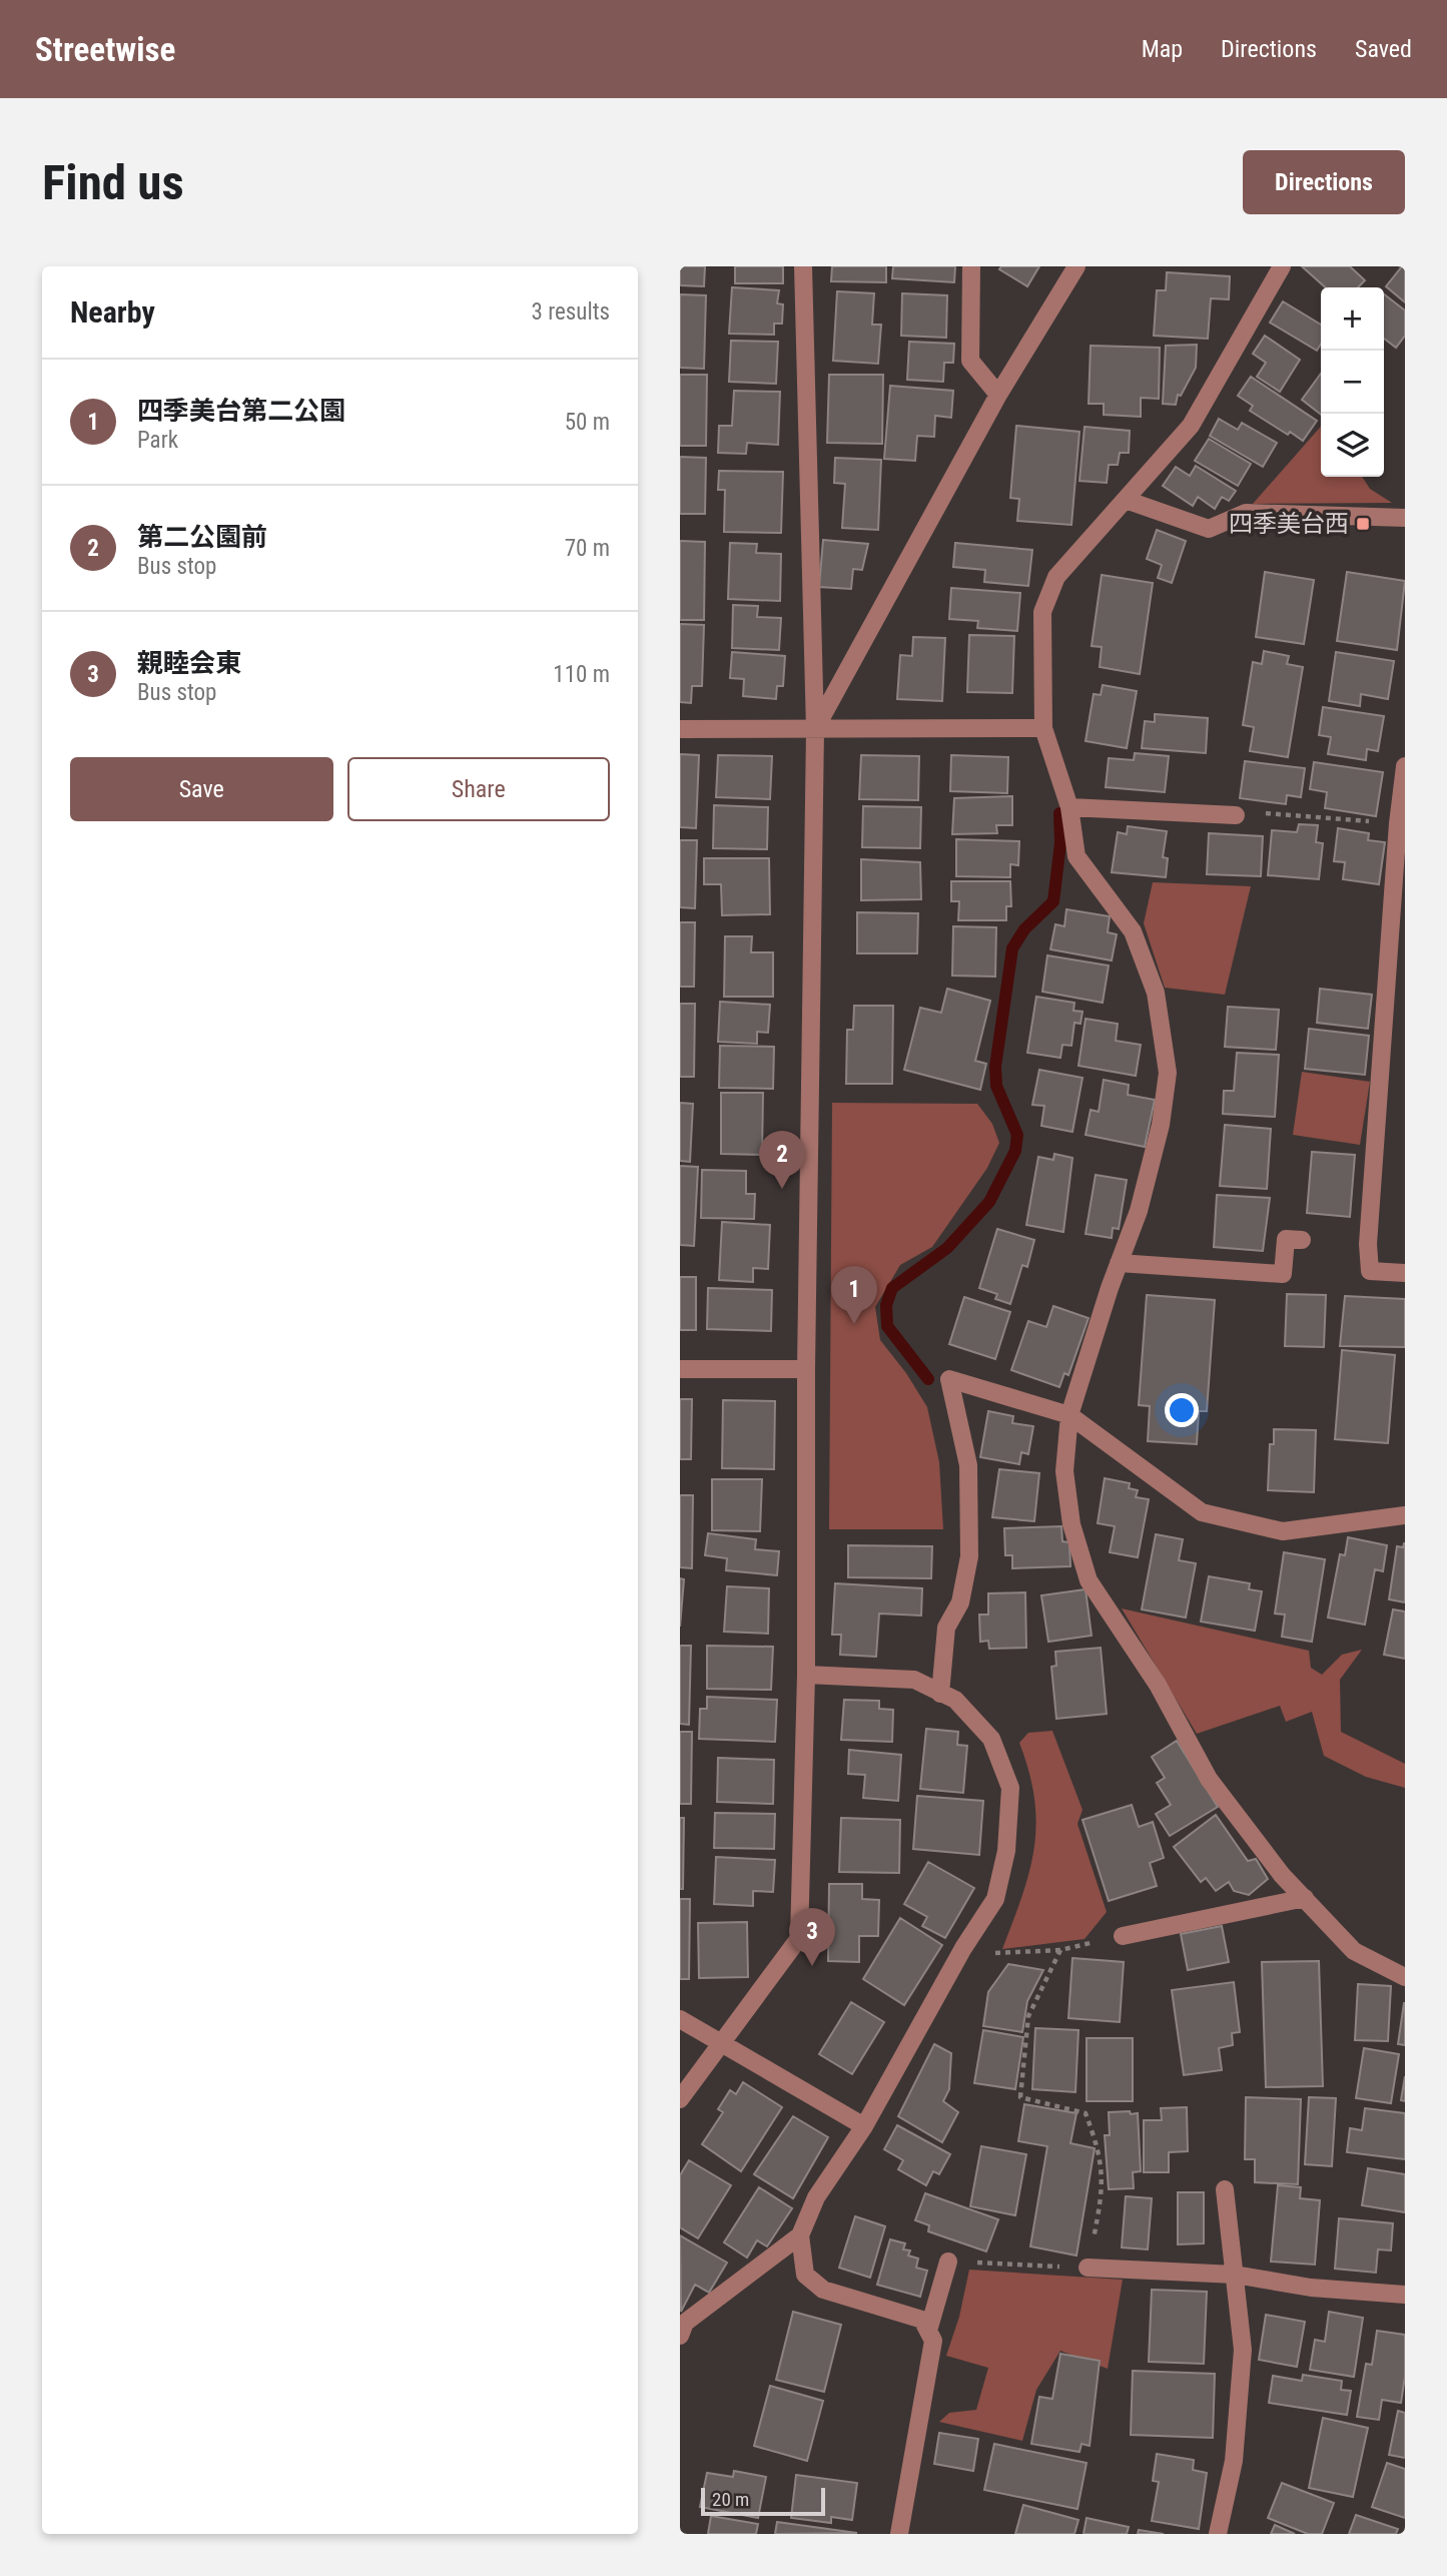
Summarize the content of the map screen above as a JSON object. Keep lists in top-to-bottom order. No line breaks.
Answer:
{"places":{"transit":["四季美台西"]},"scale_bar":"20 m","page":{"header":"Streetwise","nav":["Map","Directions","Saved"],"buttons":["Directions",["Save","Share"]],"title":"Find us","heading":["Nearby","3 results"],"map_buttons":["+","−"],"list":[{"mark":"1","name":"四季美台第二公園","note":"Park","value":"50 m"},{"mark":"2","name":"第二公園前","note":"Bus stop","value":"70 m"},{"mark":"3","name":"親睦会東","note":"Bus stop","value":"110 m"}],"pins":["2","1","3"],"scale":"20 m"}}
